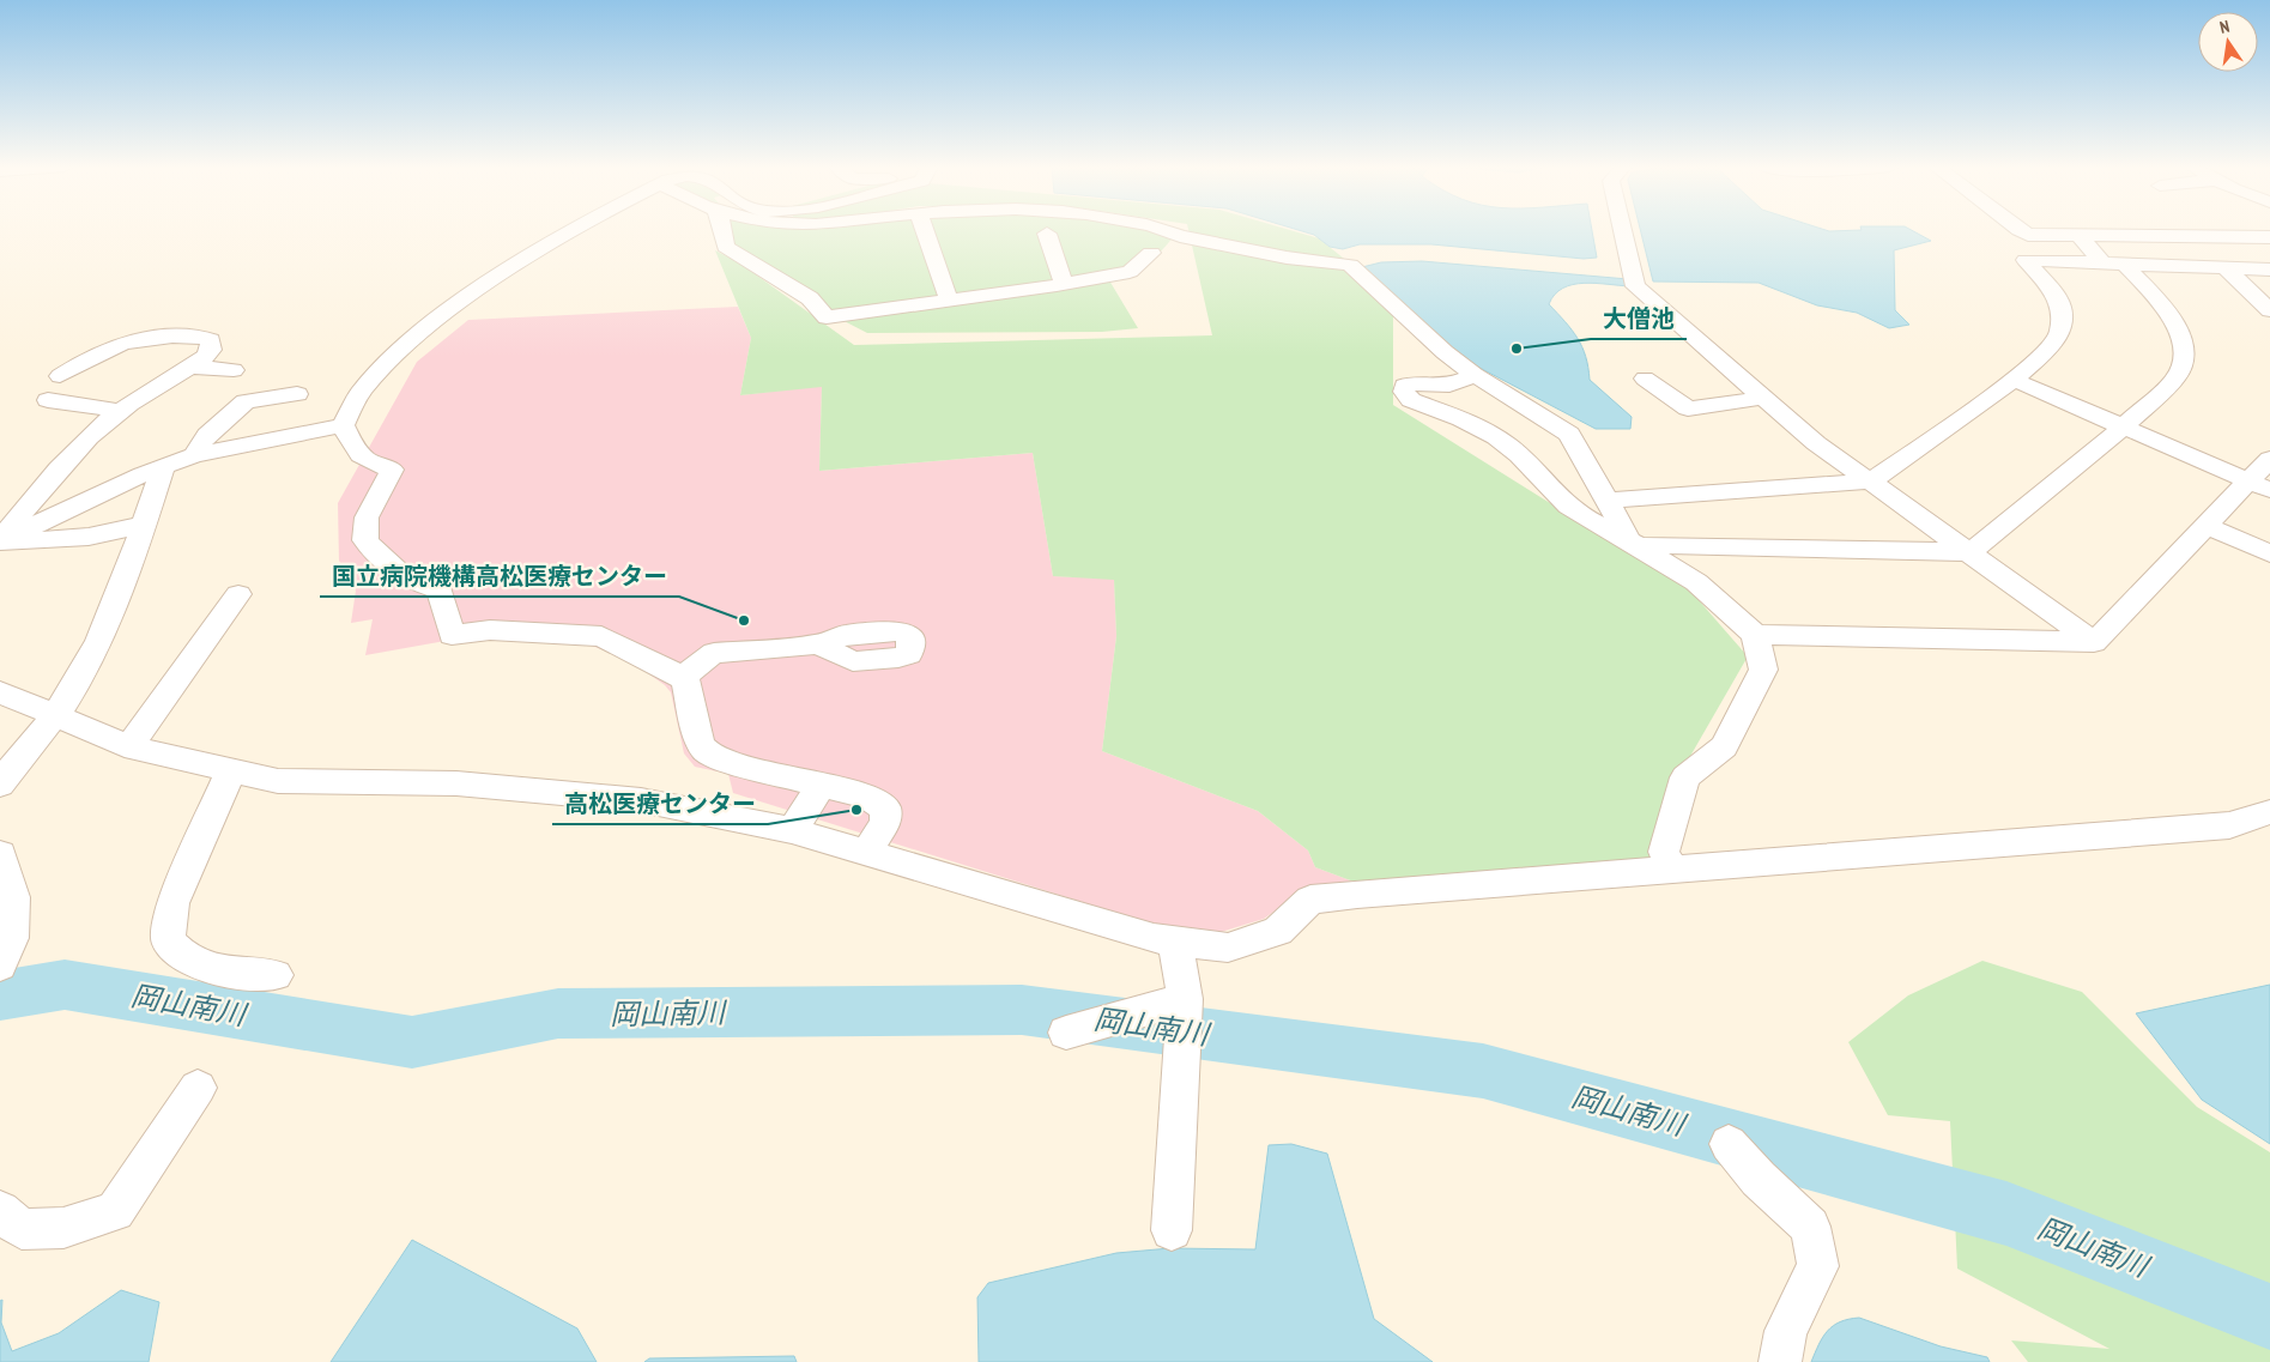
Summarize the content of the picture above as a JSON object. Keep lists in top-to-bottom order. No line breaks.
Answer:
{"water":["岡山南川"],"places":["大僧池","国立病院機構高松医療センター","高松医療センター"],"north":"top"}
